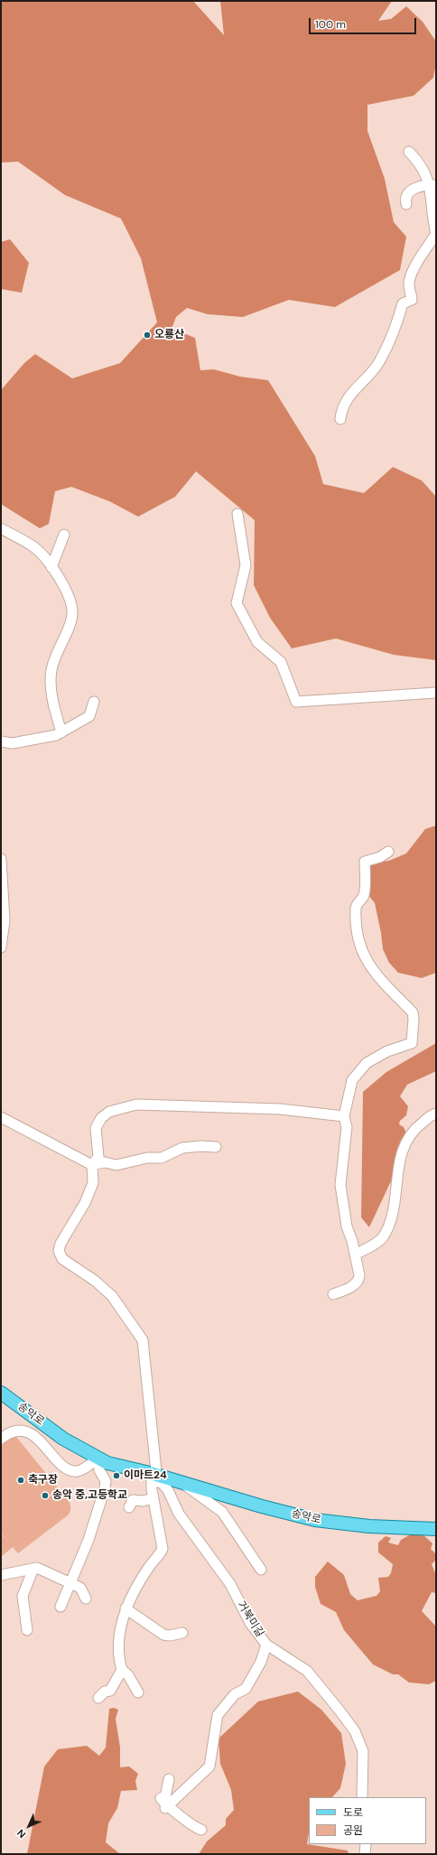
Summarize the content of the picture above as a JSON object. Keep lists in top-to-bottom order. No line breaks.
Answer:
{"streets":{"main road":["송악로"],"street":["거북미길"]},"crossings":[["송악로","거북미길"]],"places":["오룡산","이마트24","축구장","송악 중,고등학교"],"legend":["도로","공원"],"scale_bar":"100 m","north":"bottom left"}
